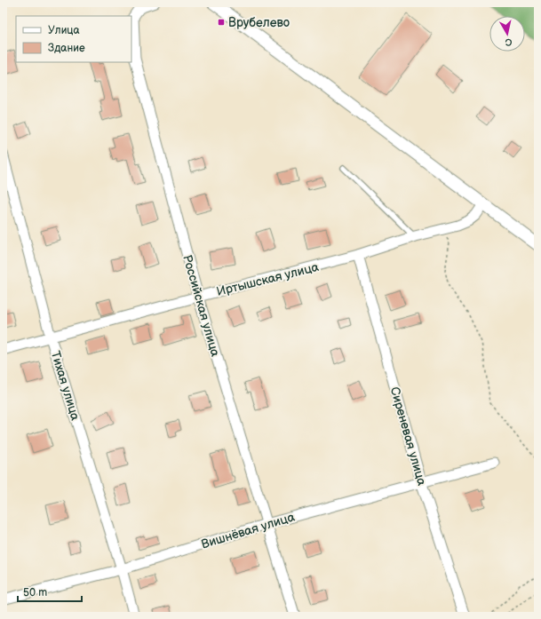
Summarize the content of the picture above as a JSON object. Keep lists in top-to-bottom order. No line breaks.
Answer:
{"streets":{"street":["Иртышская улица","Российская улица","Тихая улица","Сиреневая улица","Вишнёвая улица"]},"crossings":[["Иртышская улица","Российская улица"],["Иртышская улица","Тихая улица"],["Иртышская улица","Сиреневая улица"],["Российская улица","Вишнёвая улица"],["Тихая улица","Вишнёвая улица"],["Сиреневая улица","Вишнёвая улица"]],"places":{"transit":["Врубелево"]},"legend":["Улица","Здание"],"scale_bar":"50 m","north":"bottom"}
